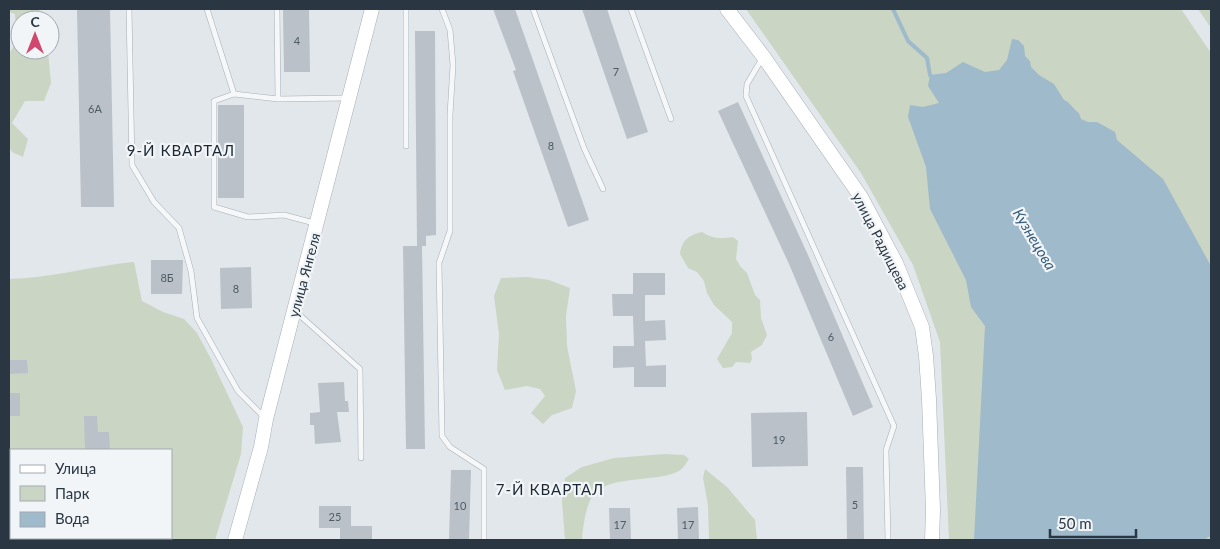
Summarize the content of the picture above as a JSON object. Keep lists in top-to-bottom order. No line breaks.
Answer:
{"streets":{"street":["улица Радищева","улица Янгеля"]},"districts":["9-Й КВАРТАЛ","7-Й КВАРТАЛ"],"water":["Кузнецова"],"house_numbers":["4","7","6А","8","8Б","8","6","19","5","10","25","17","17"],"legend":["Улица","Парк","Вода"],"scale_bar":"50 m","north":"top"}
